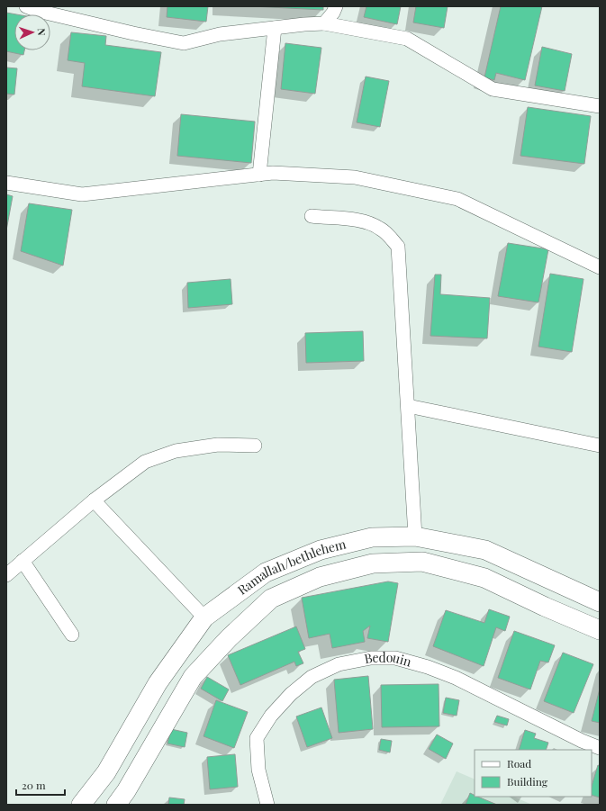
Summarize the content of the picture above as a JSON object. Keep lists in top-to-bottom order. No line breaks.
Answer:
{"streets":{"main road":["Ramallah/bethlehem"],"street":["Bedouin"]},"legend":["Road","Building"],"scale_bar":"20 m","north":"right"}
